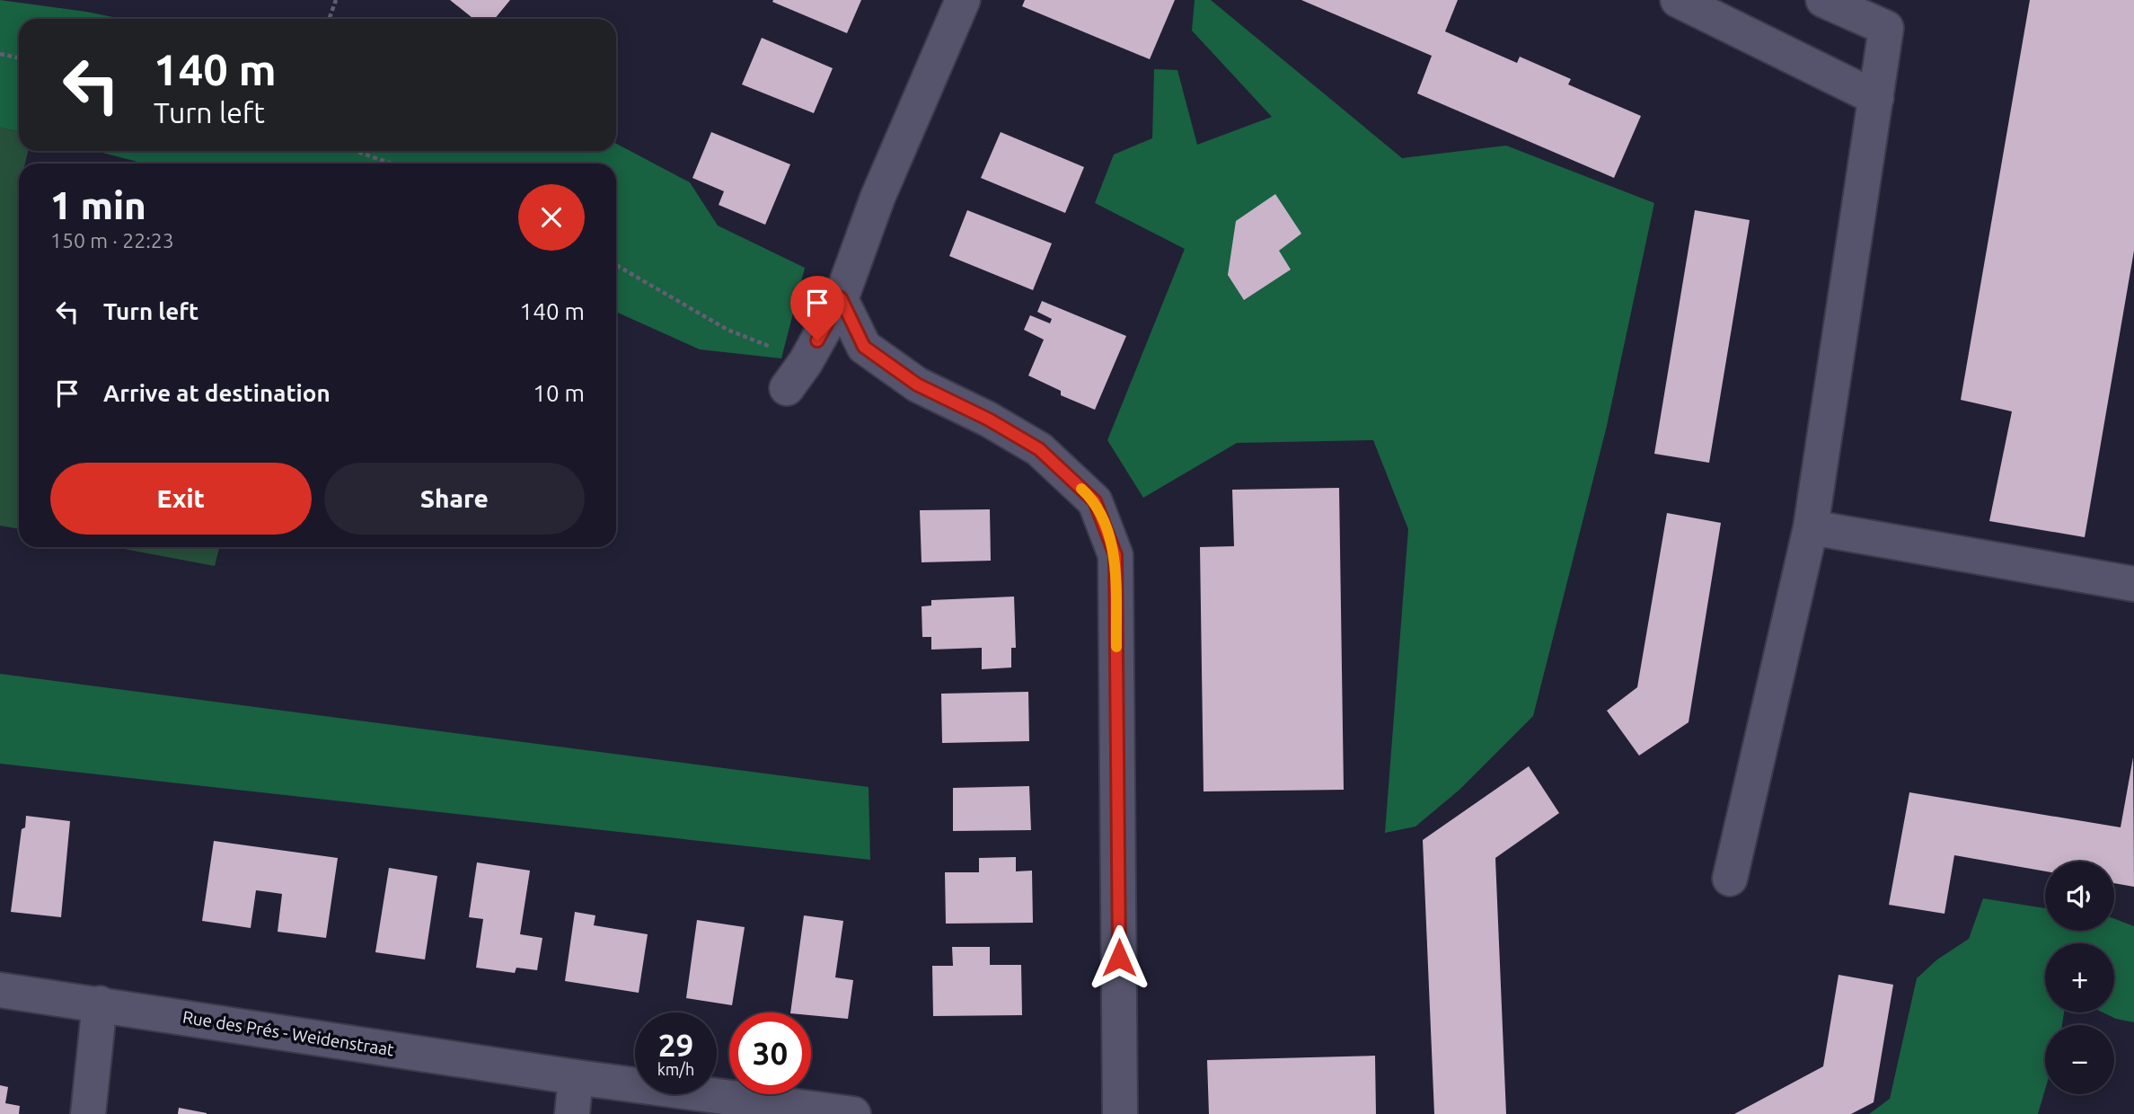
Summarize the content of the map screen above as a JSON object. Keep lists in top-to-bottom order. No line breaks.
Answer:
{"streets":{"street":["Rue des Prés - Weidenstraat"]},"page":{"turn":["140 m","Turn left"],"heading":["1 min","150 m · 22:23"],"list":[{"name":"Turn left","value":"140 m"},{"name":"Arrive at destination","value":"10 m"}],"buttons":["Exit","Share"],"map_buttons":["+","−"],"speed":"29 km/h","limit":"30"}}
